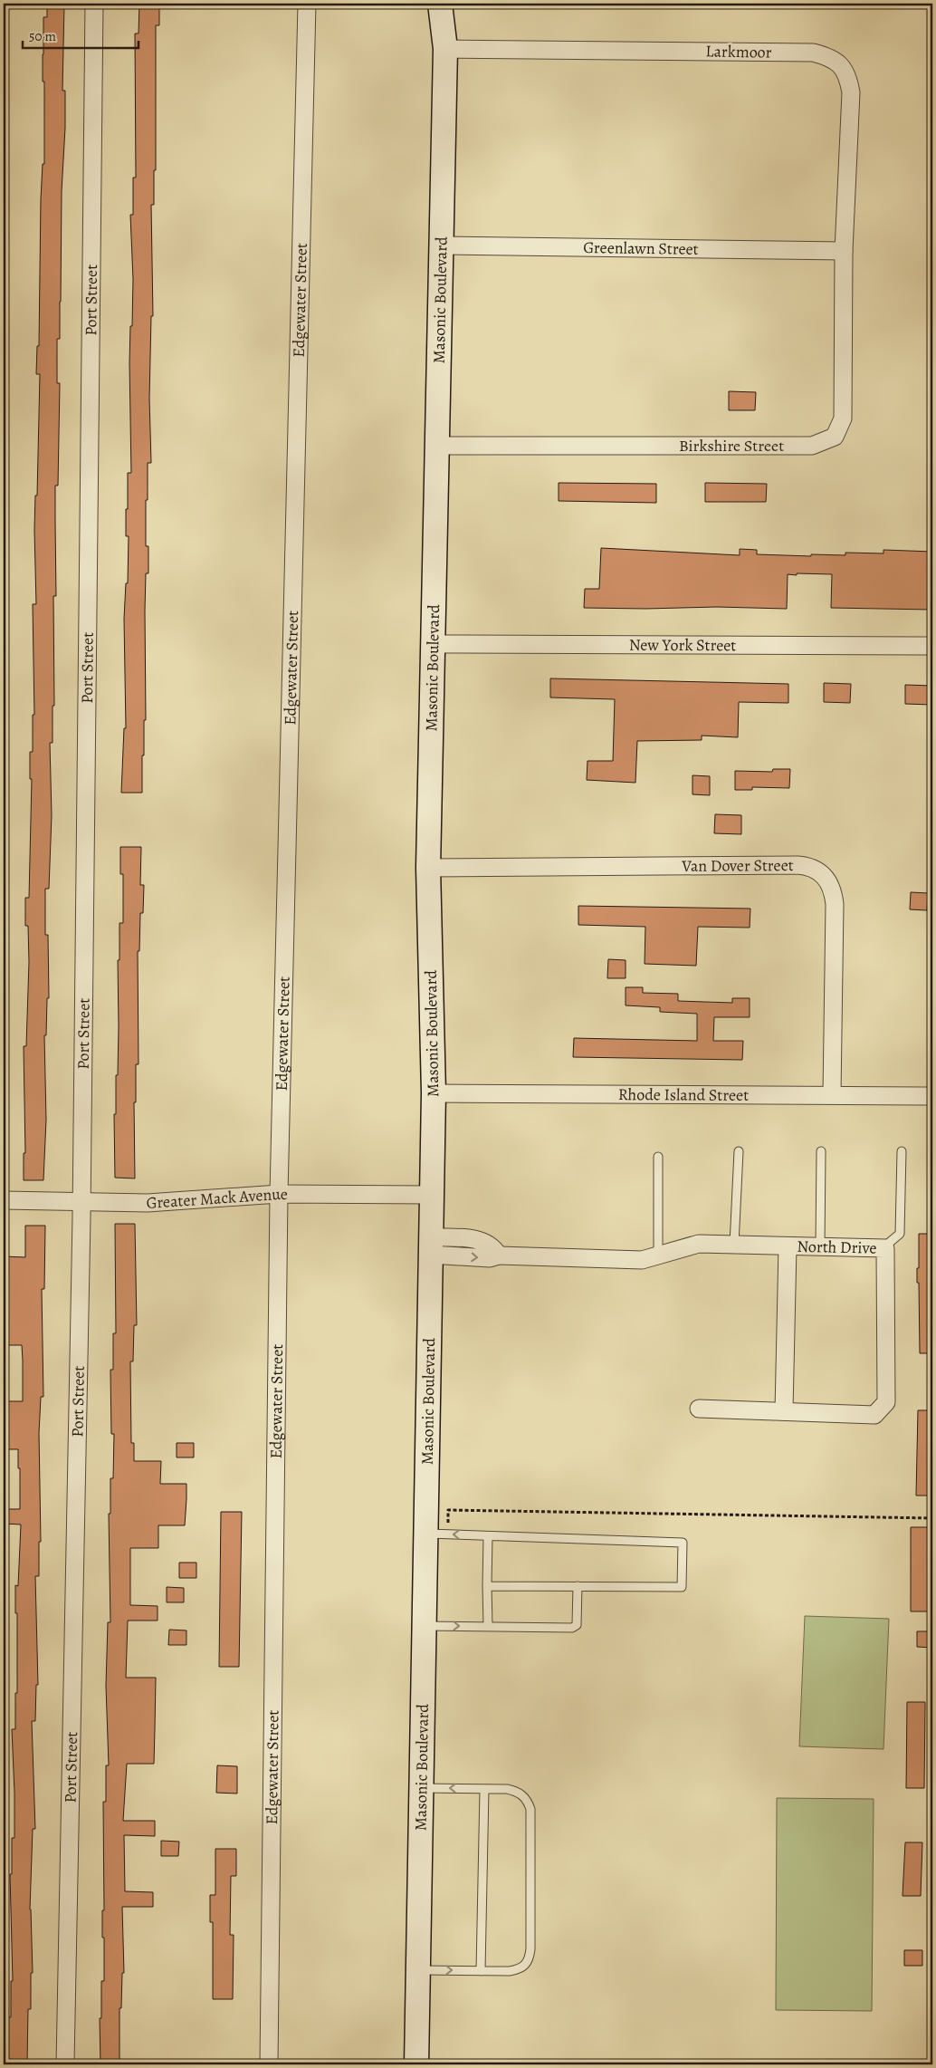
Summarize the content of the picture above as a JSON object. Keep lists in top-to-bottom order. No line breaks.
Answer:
{"streets":{"street":["Larkmoor","Greenlawn Street","Masonic Boulevard","Port Street","Edgewater Street","Birkshire Street","New York Street","Van Dover Street","Rhode Island Street","Greater Mack Avenue","North Drive"]},"crossings":[["Larkmoor","Greenlawn Street"],["Larkmoor","Masonic Boulevard"],["Larkmoor","Birkshire Street"],["Greenlawn Street","Masonic Boulevard"],["Greenlawn Street","Birkshire Street"],["Masonic Boulevard","Birkshire Street"],["Masonic Boulevard","New York Street"],["Masonic Boulevard","Van Dover Street"],["Masonic Boulevard","Rhode Island Street"],["Masonic Boulevard","Greater Mack Avenue"],["Masonic Boulevard","North Drive"],["Port Street","Greater Mack Avenue"],["Edgewater Street","Greater Mack Avenue"],["Van Dover Street","Rhode Island Street"]],"scale_bar":"50 m"}
